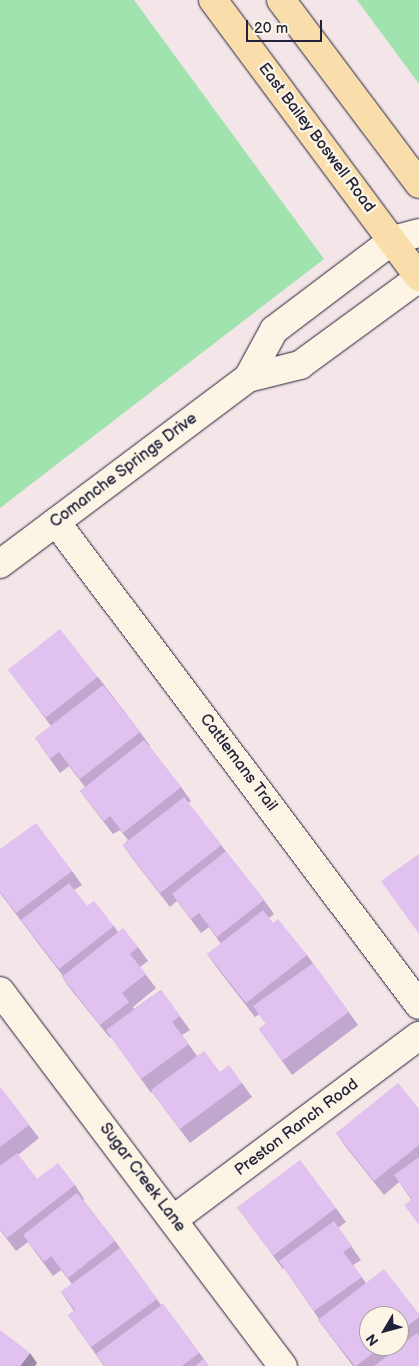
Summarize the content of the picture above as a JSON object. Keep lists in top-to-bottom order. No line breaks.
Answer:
{"streets":{"main road":["East Bailey Boswell Road"],"street":["Comanche Springs Drive","Cattlemans Trail","Preston Ranch Road","Sugar Creek Lane"]},"crossings":[["East Bailey Boswell Road","Comanche Springs Drive"],["Comanche Springs Drive","Cattlemans Trail"],["Preston Ranch Road","Sugar Creek Lane"]],"scale_bar":"20 m","north":"bottom left"}
